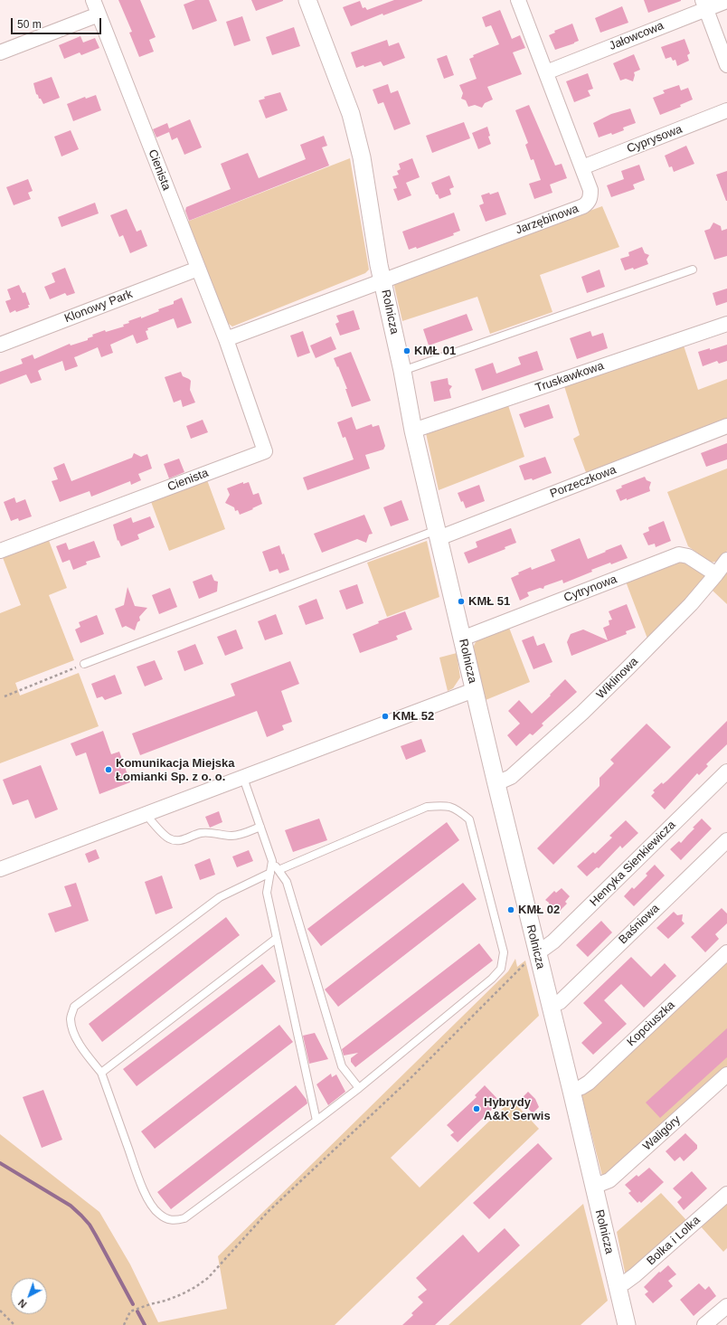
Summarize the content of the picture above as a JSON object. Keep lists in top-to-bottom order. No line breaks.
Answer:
{"streets":{"street":["Jałowcowa","Cyprysowa","Cienista","Jarzębinowa","Klonowy Park","Rolnicza","Truskawkowa","Porzeczkowa","Cytrynowa","Wiklinowa","Henryka Sienkiewicza","Baśniowa","Kopciuszka","Waligóry","Bolka i Lolka"]},"crossings":[["Jałowcowa","Jarzębinowa"],["Cyprysowa","Jarzębinowa"],["Cienista","Klonowy Park"],["Jarzębinowa","Rolnicza"],["Rolnicza","Truskawkowa"],["Rolnicza","Porzeczkowa"],["Rolnicza","Cytrynowa"],["Rolnicza","Wiklinowa"],["Rolnicza","Henryka Sienkiewicza"],["Rolnicza","Baśniowa"],["Rolnicza","Kopciuszka"],["Rolnicza","Waligóry"],["Rolnicza","Bolka i Lolka"],["Cytrynowa","Wiklinowa"]],"places":["KMŁ 01","KMŁ 51","KMŁ 52","Komunikacja Miejska Łomianki Sp. z o. o.","KMŁ 02","Hybrydy A&K Serwis"],"scale_bar":"50 m","north":"bottom left"}
